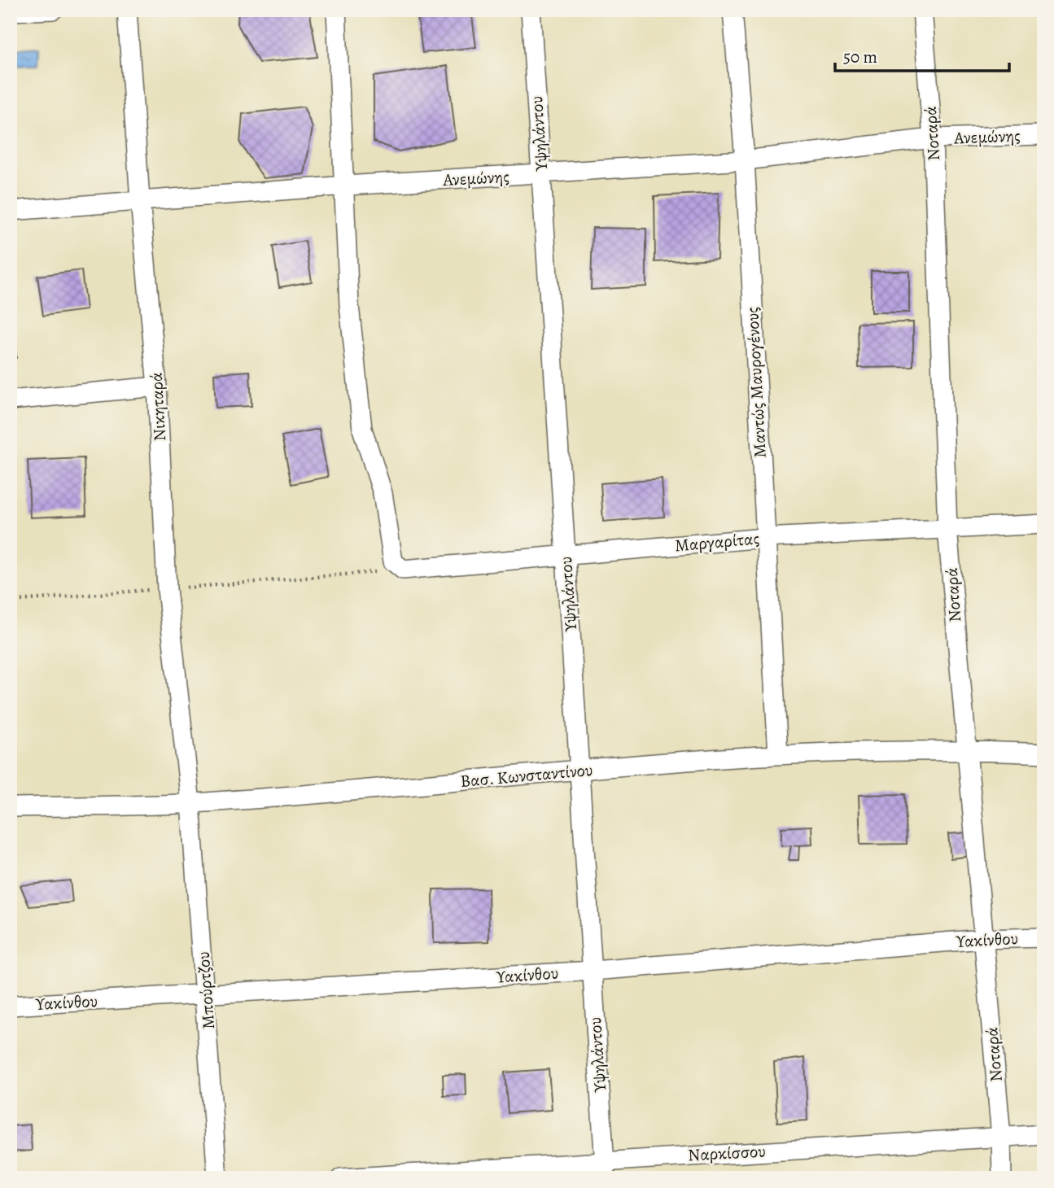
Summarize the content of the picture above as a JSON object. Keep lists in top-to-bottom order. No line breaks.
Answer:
{"streets":{"street":["Υψηλάντου","Νοταρά","Ανεμώνης","Μαντώς Μαυρογένους","Νικηταρά","Μαργαρίτας","Βασ. Κωνσταντίνου","Υακίνθου","Μπούρτζου","Ναρκίσσου"]},"crossings":[["Υψηλάντου","Ανεμώνης"],["Υψηλάντου","Μαργαρίτας"],["Υψηλάντου","Βασ. Κωνσταντίνου"],["Υψηλάντου","Υακίνθου"],["Υψηλάντου","Ναρκίσσου"],["Νοταρά","Ανεμώνης"],["Νοταρά","Μαργαρίτας"],["Νοταρά","Βασ. Κωνσταντίνου"],["Νοταρά","Υακίνθου"],["Νοταρά","Ναρκίσσου"],["Ανεμώνης","Μαντώς Μαυρογένους"],["Ανεμώνης","Νικηταρά"],["Μαντώς Μαυρογένους","Μαργαρίτας"],["Μαντώς Μαυρογένους","Βασ. Κωνσταντίνου"],["Νικηταρά","Βασ. Κωνσταντίνου"],["Νικηταρά","Μπούρτζου"],["Βασ. Κωνσταντίνου","Μπούρτζου"],["Υακίνθου","Μπούρτζου"]],"scale_bar":"50 m"}
